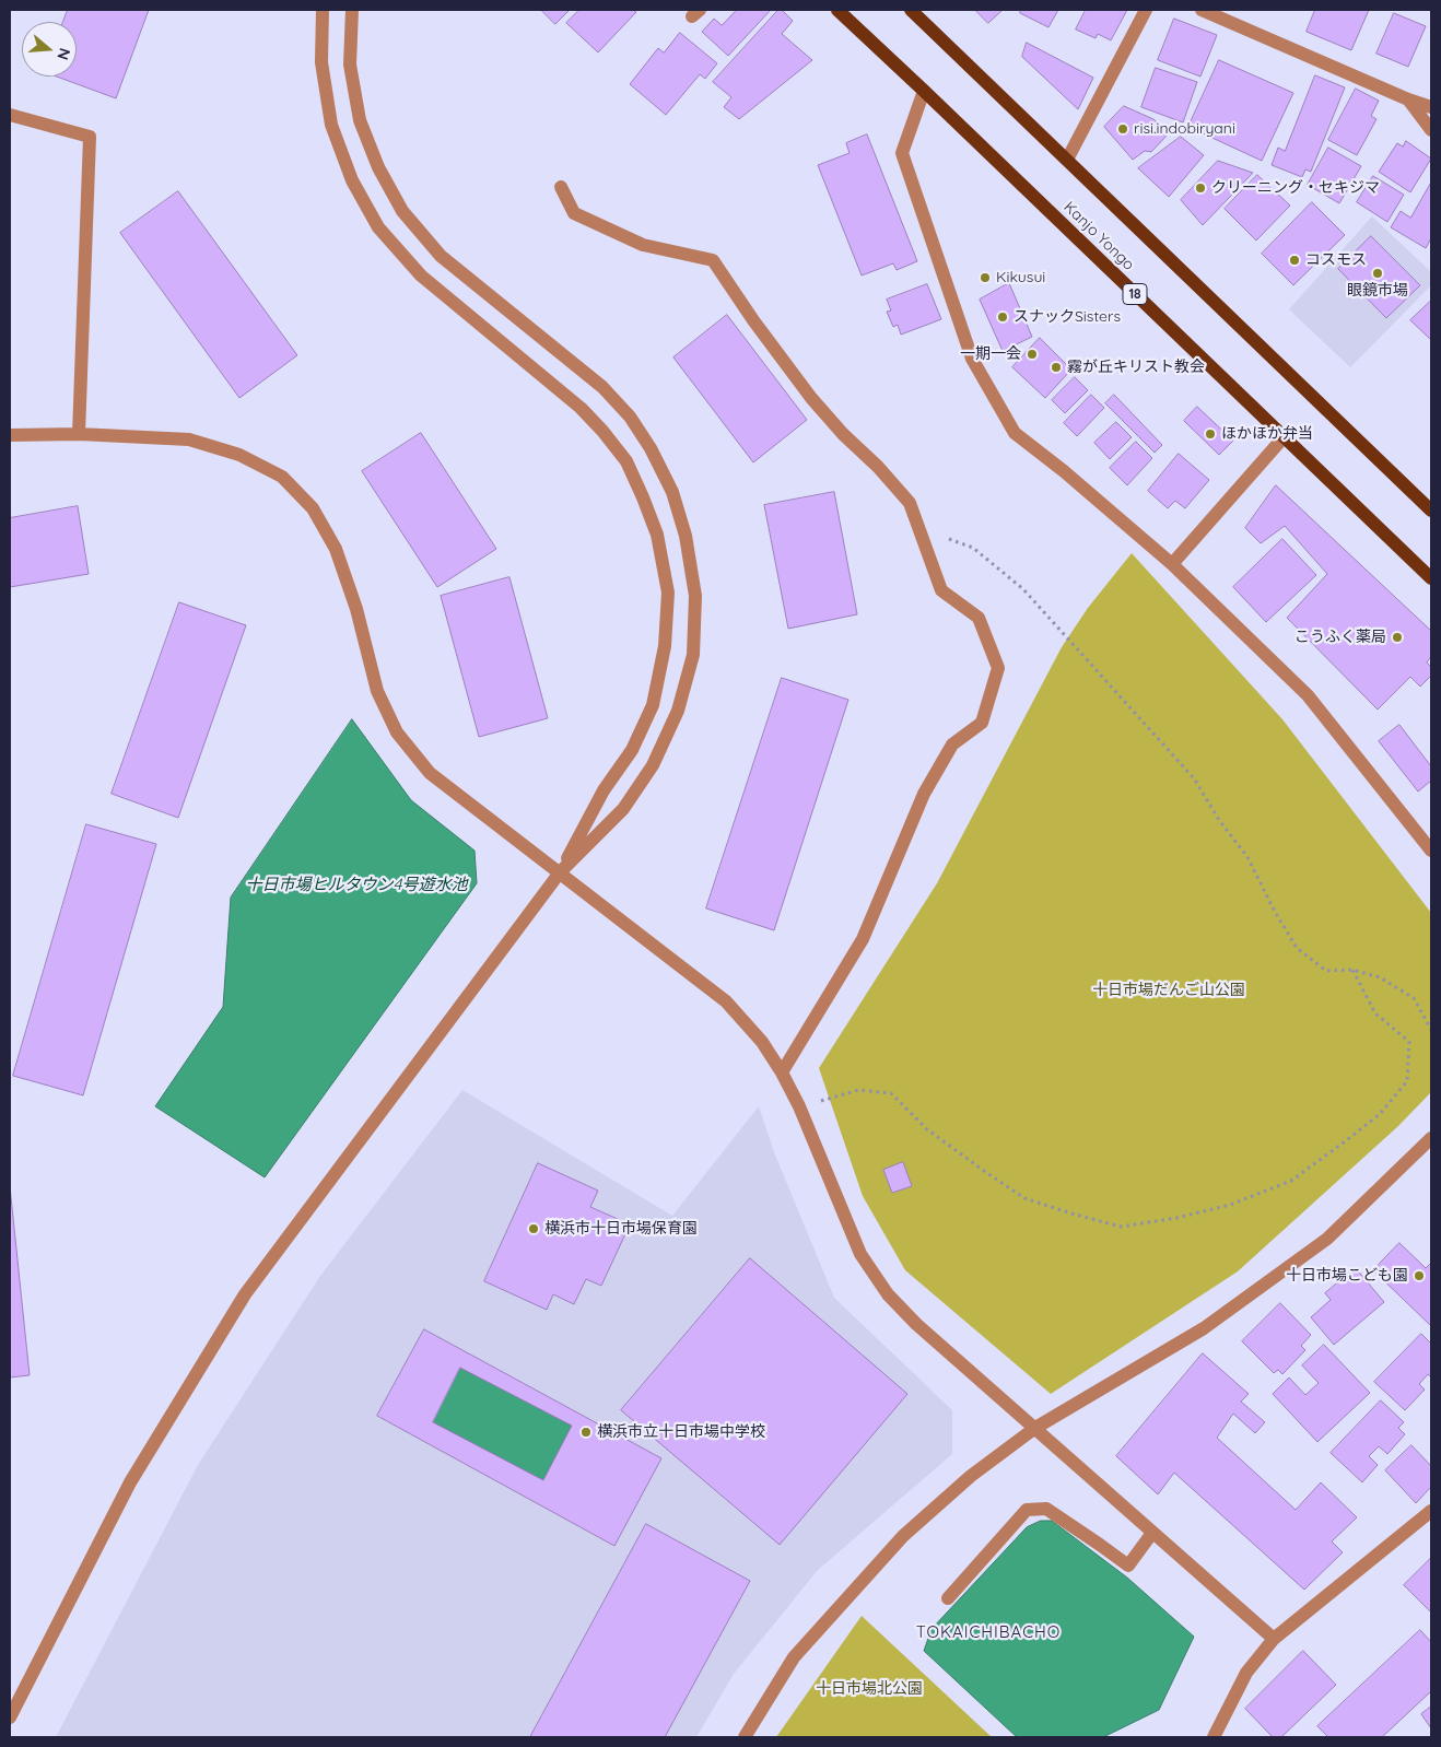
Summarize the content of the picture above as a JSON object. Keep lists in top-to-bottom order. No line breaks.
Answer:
{"streets":{"main road":["Kanjo Yongo","18"]},"districts":["TOKAICHIBACHO"],"water":["十日市場ヒルタウン4号遊水池"],"parks":["十日市場だんご山公園","十日市場北公園"],"places":["risi.indobiryani","クリーニング・セキジマ","コスモス","眼鏡市場","Kikusui","スナックSisters","一期一会","霧が丘キリスト教会","ほかほか弁当","こうふく薬局","横浜市十日市場保育園","十日市場こども園","横浜市立十日市場中学校"],"north":"right"}
